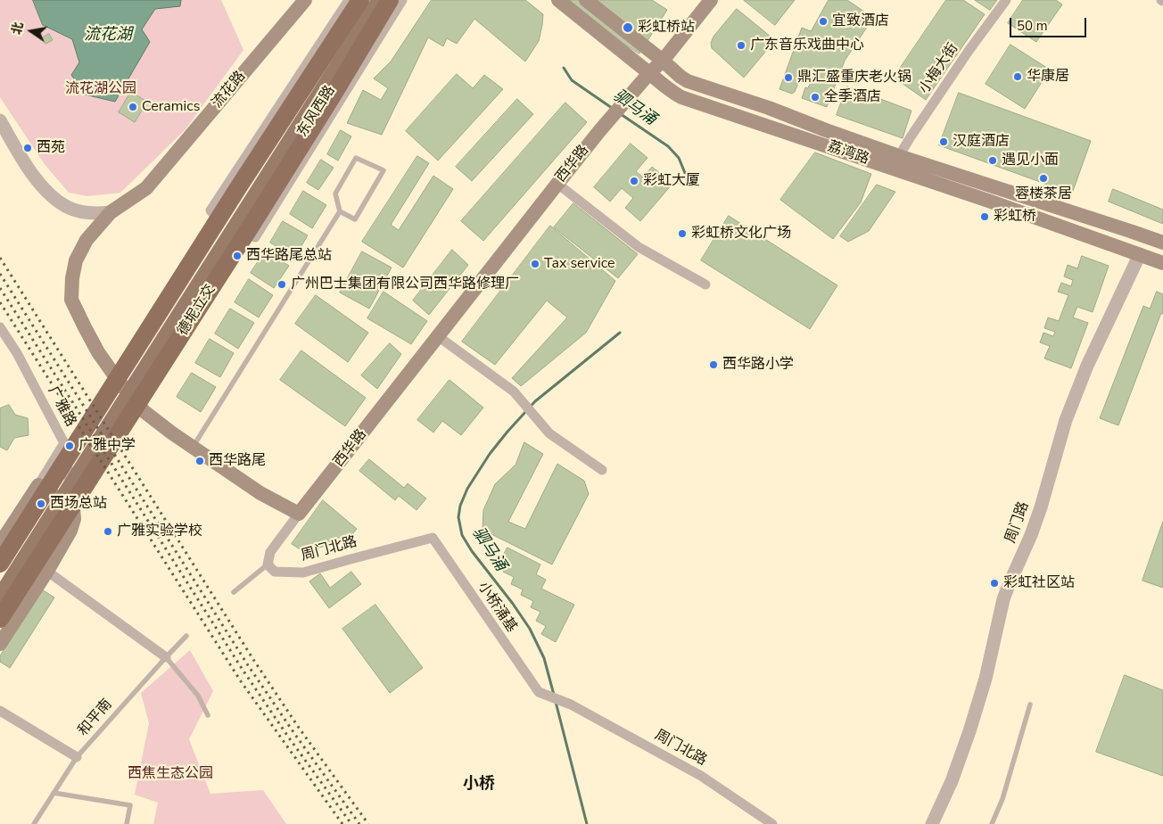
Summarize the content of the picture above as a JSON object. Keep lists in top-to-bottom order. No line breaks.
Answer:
{"streets":{"highway":["德坭立交"],"main road":["流花路","荔湾路","西华路"],"street":["小梅大街","东风西路","广雅路","周门路","周门北路","小桥涌基"],"lane":["和平南"]},"crossings":[["小梅大街","荔湾路"],["荔湾路","西华路"],["荔湾路","周门路"],["西华路","周门北路"],["德坭立交","广雅路"],["周门北路","小桥涌基"]],"districts":["小桥"],"water":["流花湖","驷马涌"],"parks":["流花湖公园","西焦生态公园"],"places":["宜致酒店","彩虹桥站","广东音乐戏曲中心","华康居","鼎汇盛重庆老火锅","全季酒店","Ceramics","汉庭酒店","西苑","遇见小面","蓉楼茶居","彩虹大厦","彩虹桥","彩虹桥文化广场","西华路尾总站","Tax service","广州巴士集团有限公司西华路修理厂","西华路小学","广雅中学","西华路尾","西场总站","广雅实验学校","彩虹社区站"],"scale_bar":"50 m","north":"left"}
